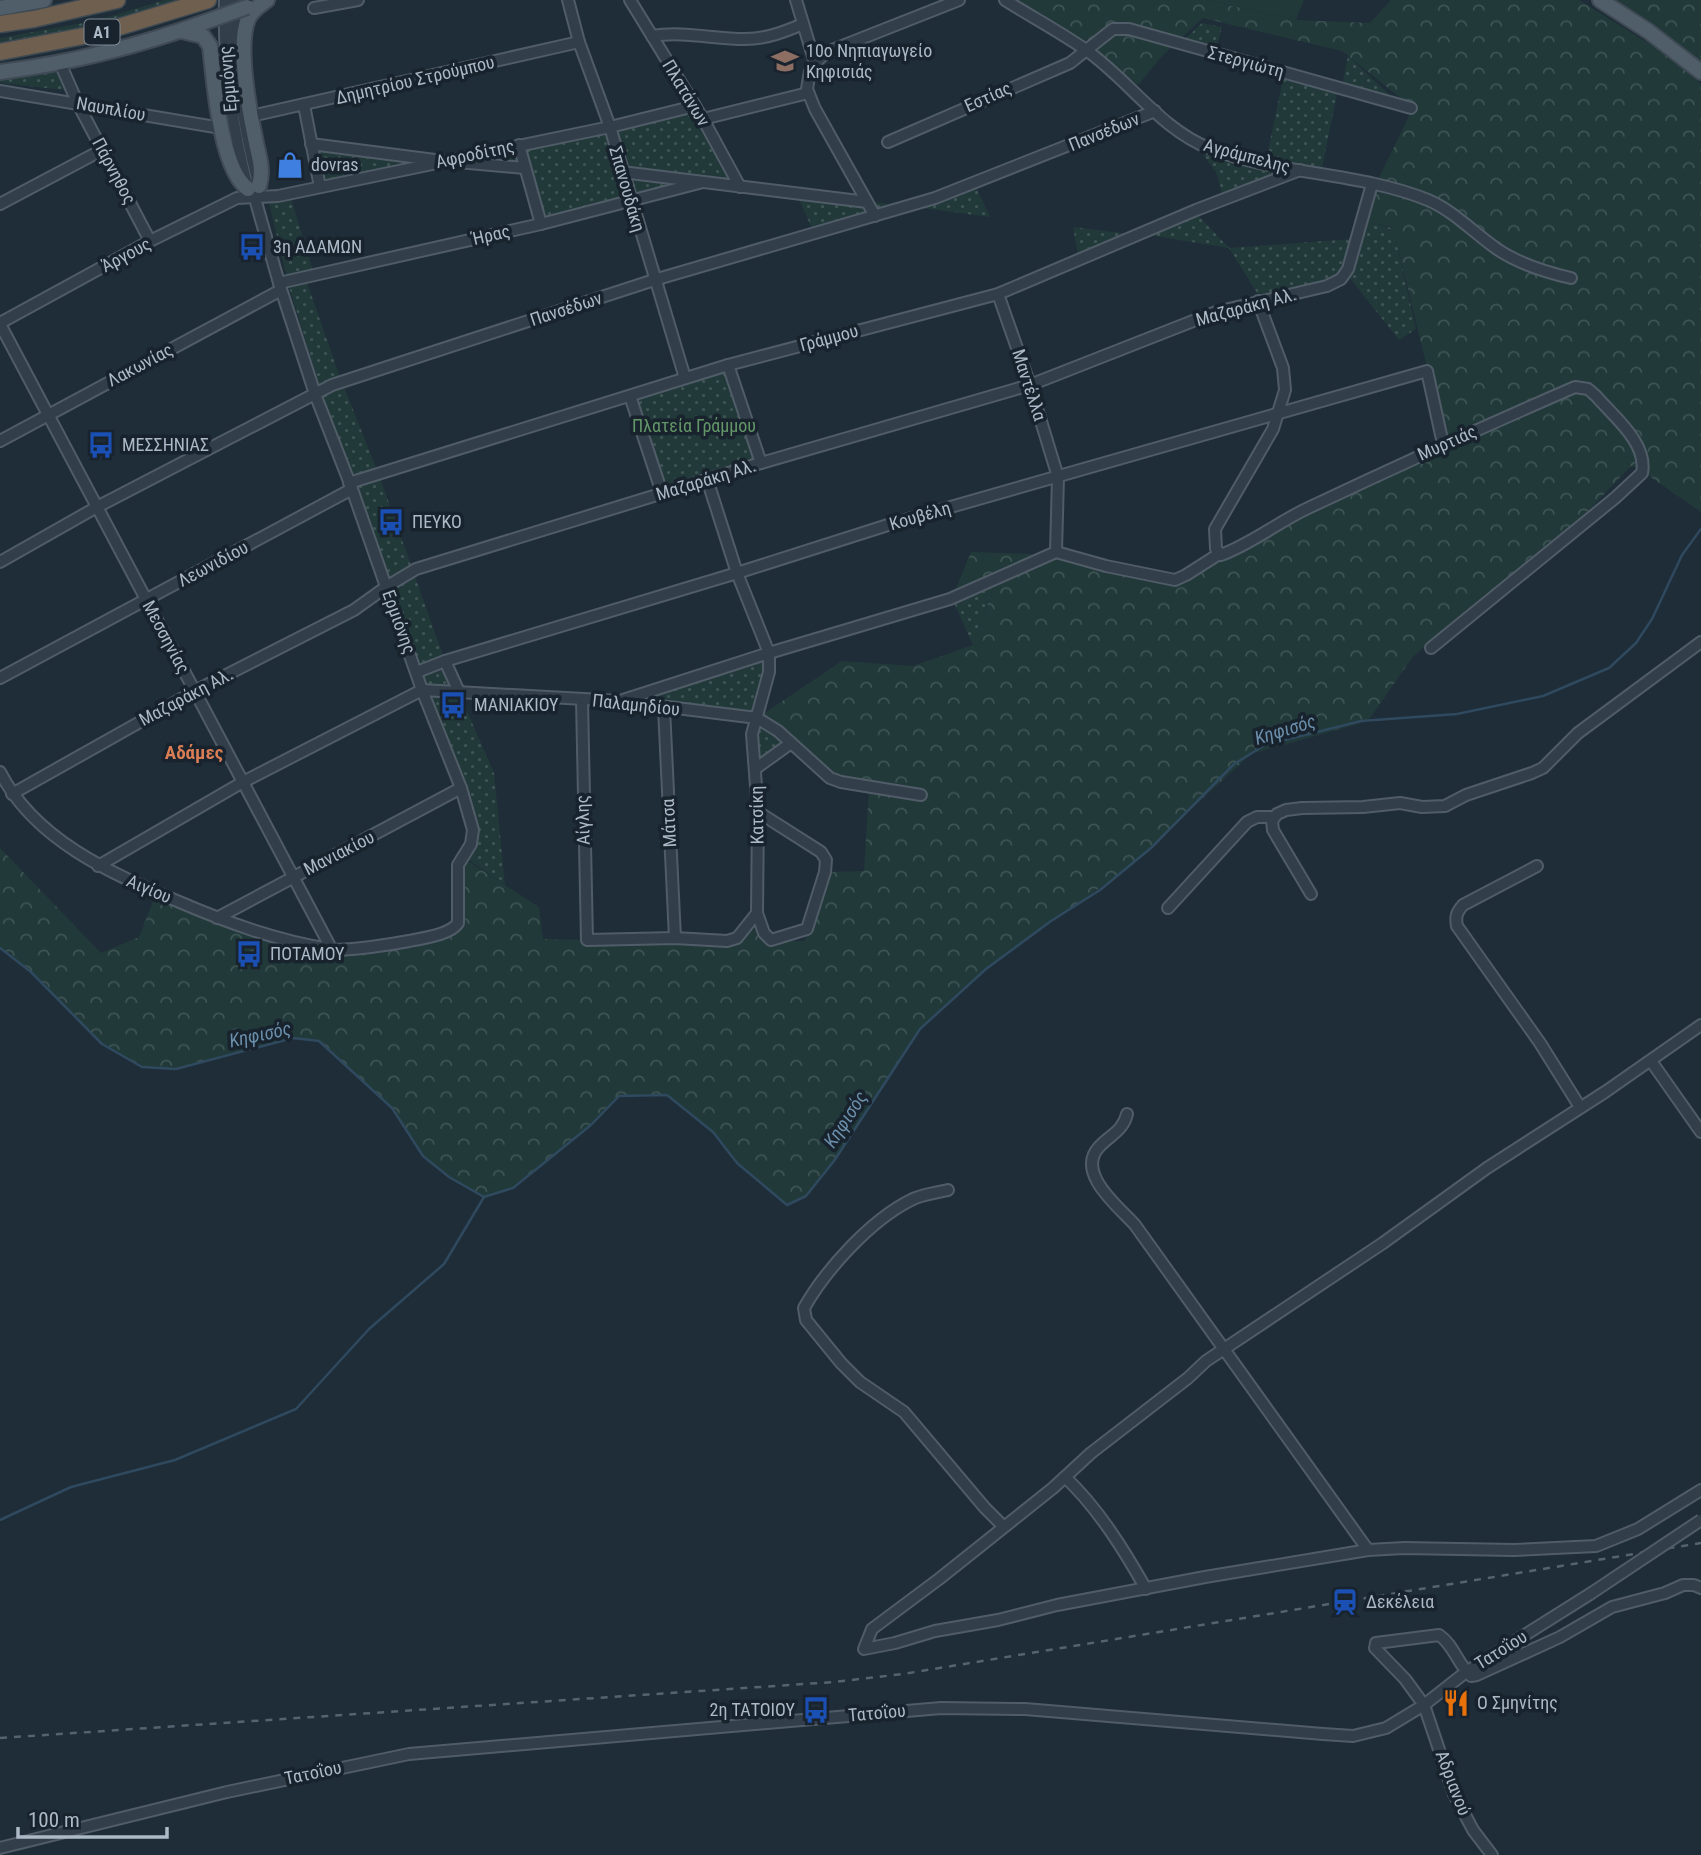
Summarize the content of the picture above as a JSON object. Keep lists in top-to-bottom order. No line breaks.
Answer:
{"streets":{"highway":["Α1"],"street":["Στεργιώτη","Ερμιόνης","Δημητρίου Στρούμπου","Πλατάνων","Εστίας","Ναυπλίου","Πανσέδων","Αφροδίτης","Αγράμπελης","Πάρνηθος","Σπανουδάκη","Ήρας","Άργους","Μαζαράκη Αλ.","Γράμμου","Λακωνίας","Μαντέλλα","Μυρτιάς","Κουβέλη","Λεωνιδίου","Μεσσηνίας","Παλαμηδίου","Κατσίκη","Αίγλης","Μάτσα","Μανιακίου","Αιγίου","Τατοΐου","Αδριανού"]},"crossings":[["Στεργιώτη","Εστίας"],["Στεργιώτη","Αγράμπελης"],["Ερμιόνης","Πανσέδων"],["Ερμιόνης","Αφροδίτης"],["Ερμιόνης","Ήρας"],["Ερμιόνης","Άργους"],["Ερμιόνης","Μαζαράκη Αλ."],["Ερμιόνης","Γράμμου"],["Ερμιόνης","Λακωνίας"],["Ερμιόνης","Κουβέλη"],["Ερμιόνης","Λεωνιδίου"],["Ερμιόνης","Μεσσηνίας"],["Ερμιόνης","Παλαμηδίου"],["Ερμιόνης","Μανιακίου"],["Ερμιόνης","Αιγίου"],["Δημητρίου Στρούμπου","Σπανουδάκη"],["Πλατάνων","Αφροδίτης"],["Πλατάνων","Ήρας"],["Εστίας","Αγράμπελης"],["Ναυπλίου","Πάρνηθος"],["Πανσέδων","Αγράμπελης"],["Πανσέδων","Σπανουδάκη"],["Πανσέδων","Μεσσηνίας"],["Αφροδίτης","Σπανουδάκη"],["Αφροδίτης","Άργους"],["Αγράμπελης","Μαζαράκη Αλ."],["Αγράμπελης","Γράμμου"],["Πάρνηθος","Άργους"],["Σπανουδάκη","Ήρας"],["Σπανουδάκη","Γράμμου"],["Ήρας","Λακωνίας"],["Άργους","Μεσσηνίας"],["Μαζαράκη Αλ.","Μαντέλλα"],["Μαζαράκη Αλ.","Μεσσηνίας"],["Μαζαράκη Αλ.","Αιγίου"],["Γράμμου","Μαντέλλα"],["Γράμμου","Λεωνιδίου"],["Λακωνίας","Μεσσηνίας"],["Μαντέλλα","Μυρτιάς"],["Μαντέλλα","Κουβέλη"],["Μυρτιάς","Κουβέλη"],["Λεωνιδίου","Μεσσηνίας"],["Μεσσηνίας","Μανιακίου"],["Μεσσηνίας","Αιγίου"],["Παλαμηδίου","Κατσίκη"],["Παλαμηδίου","Αίγλης"],["Παλαμηδίου","Μάτσα"],["Αίγλης","Μάτσα"],["Μανιακίου","Αιγίου"],["Τατοΐου","Αδριανού"]],"districts":["Αδάμες"],"water":["Κηφισός"],"parks":["Πλατεία Γράμμου"],"places":{"school or university":["10ο Νηπιαγωγείο Κηφισιάς"],"shop":["dovras"],"bus stop":["3η ΑΔΑΜΩΝ","ΜΕΣΣΗΝΙΑΣ","ΠΕΥΚΟ","ΜΑΝΙΑΚΙΟΥ","ΠΟΤΑΜΟΥ","2η ΤΑΤΟΙΟΥ"],"station":["Δεκέλεια"],"restaurant":["Ο Σμηνίτης"]},"scale_bar":"100 m"}
